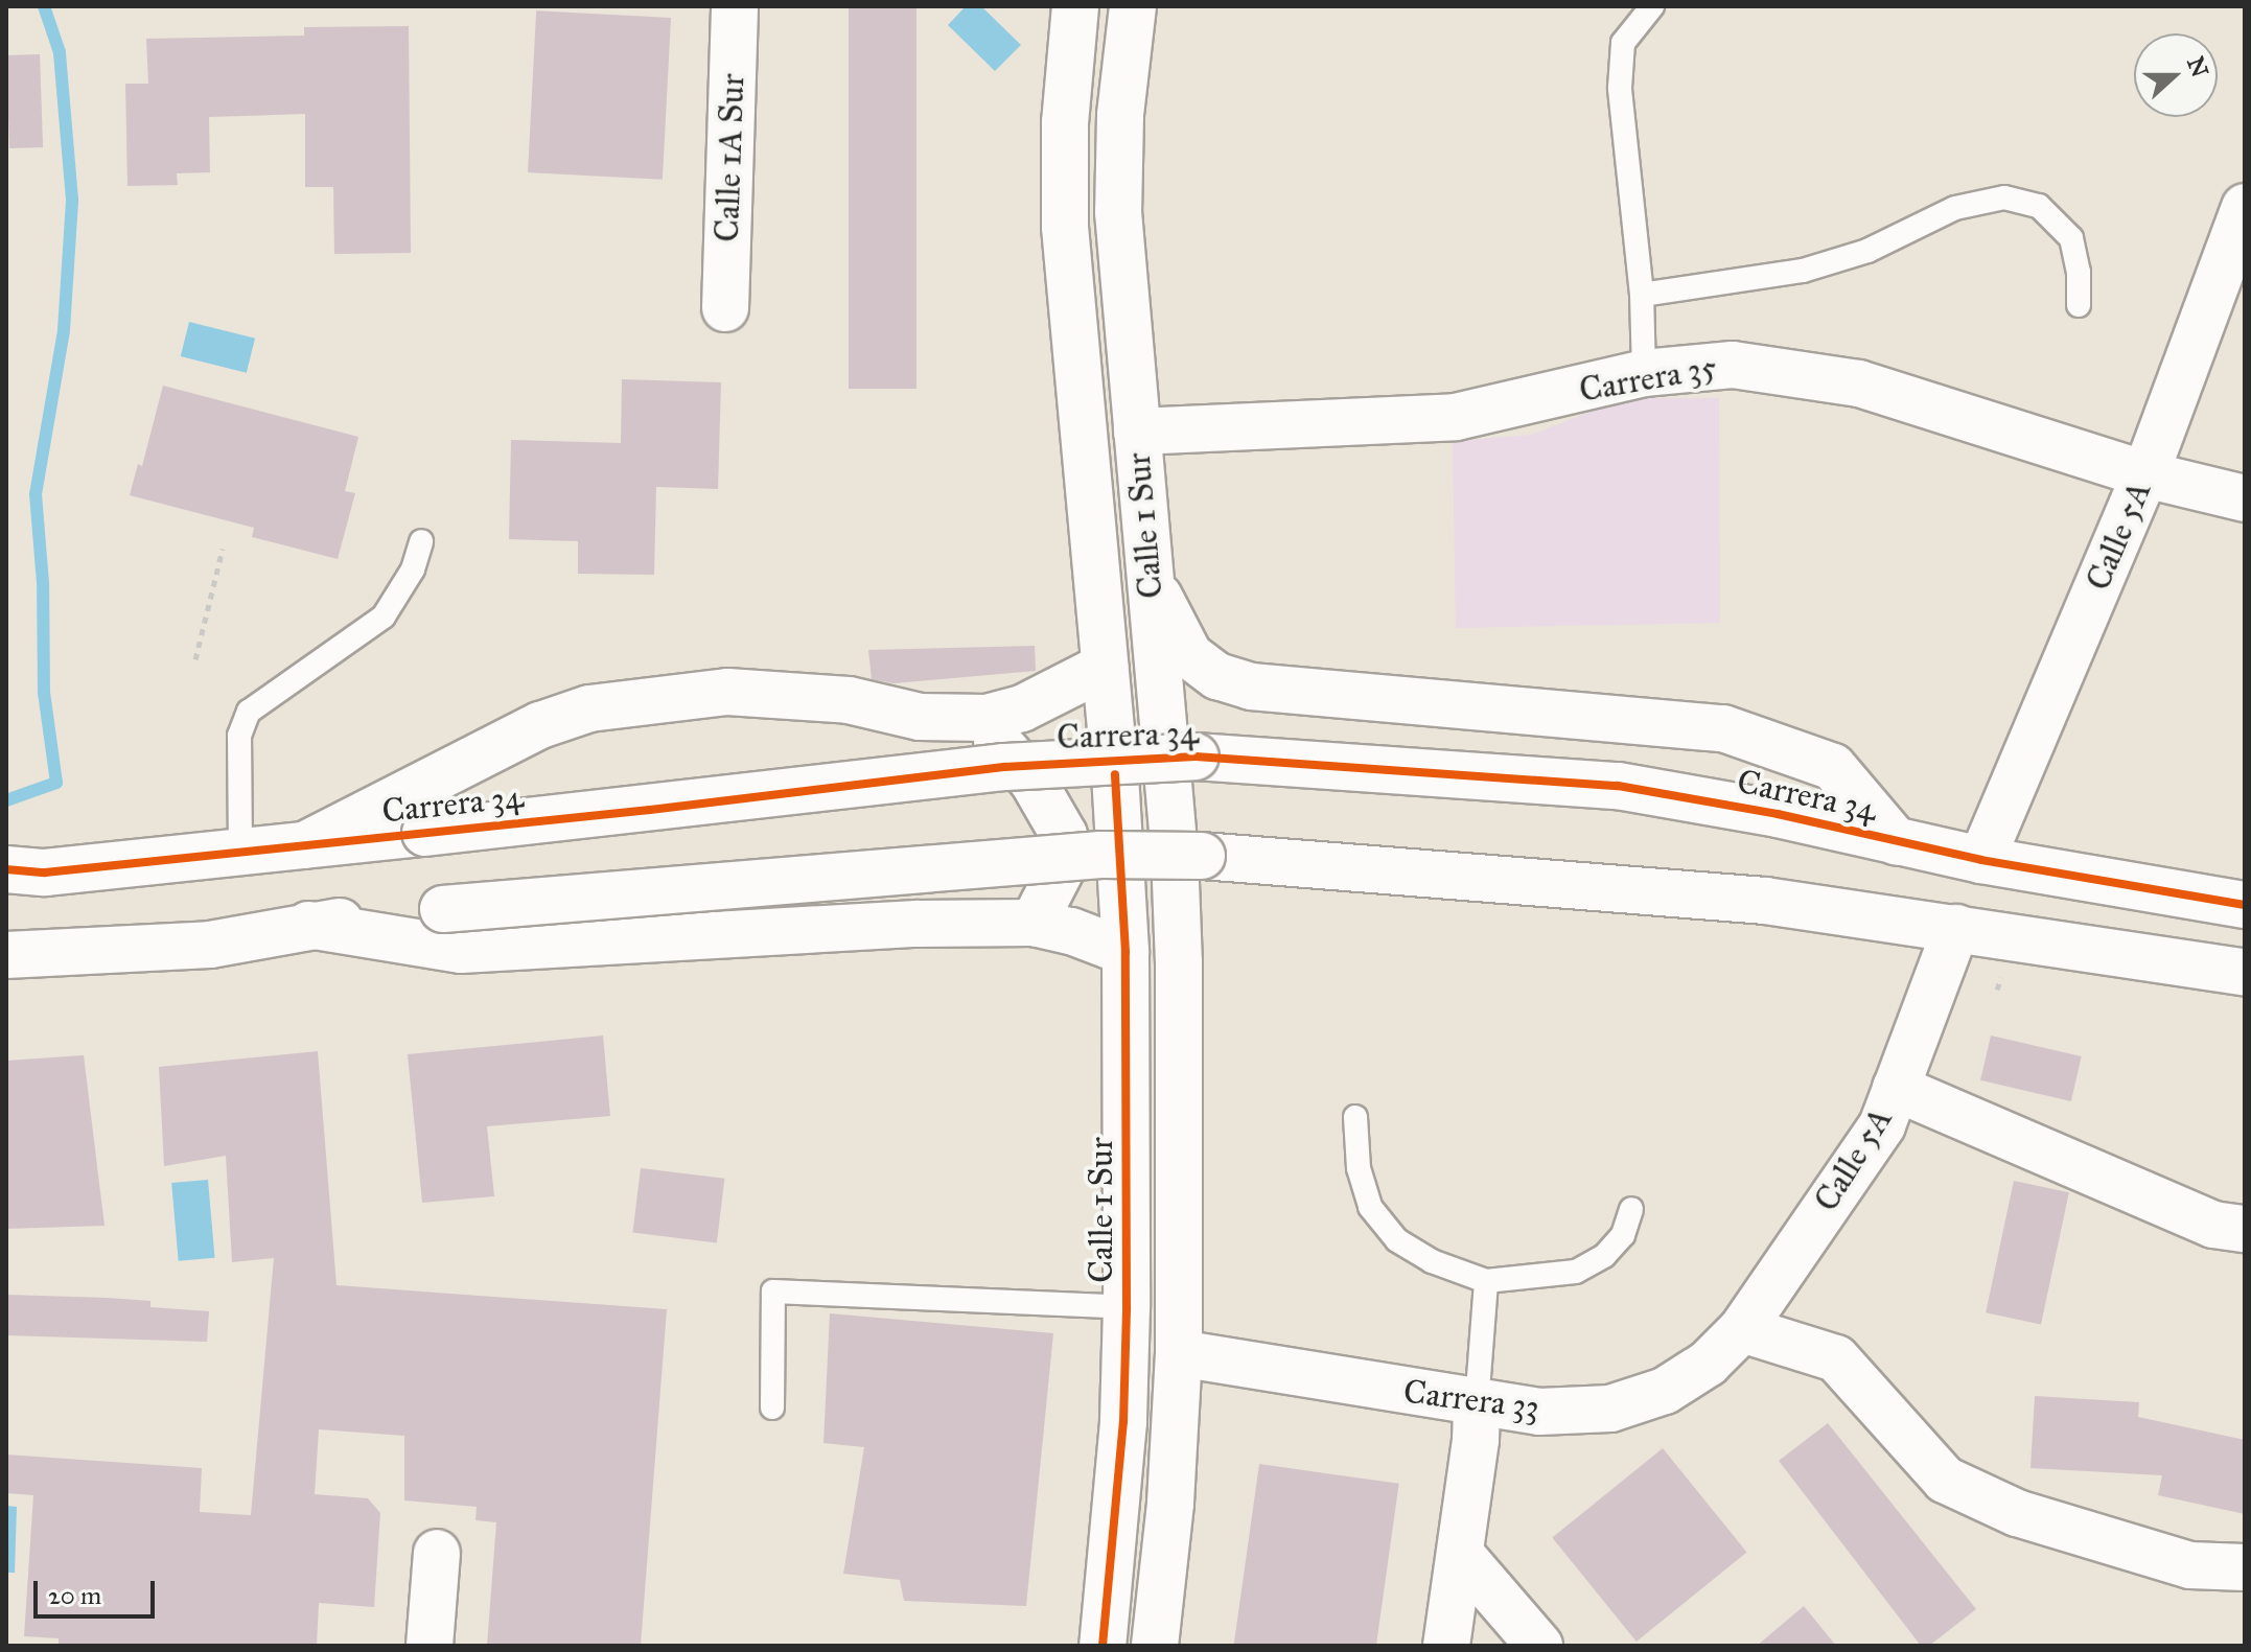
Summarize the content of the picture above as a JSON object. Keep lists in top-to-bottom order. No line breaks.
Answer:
{"streets":{"street":["Calle 1A Sur","Carrera 35","Calle 1 Sur","Calle 5A","Carrera 34","Carrera 33"]},"crossings":[["Carrera 35","Calle 1 Sur"],["Carrera 35","Calle 5A"],["Calle 1 Sur","Carrera 33"],["Calle 5A","Carrera 34"],["Calle 5A","Carrera 33"]],"scale_bar":"20 m","north":"right"}
